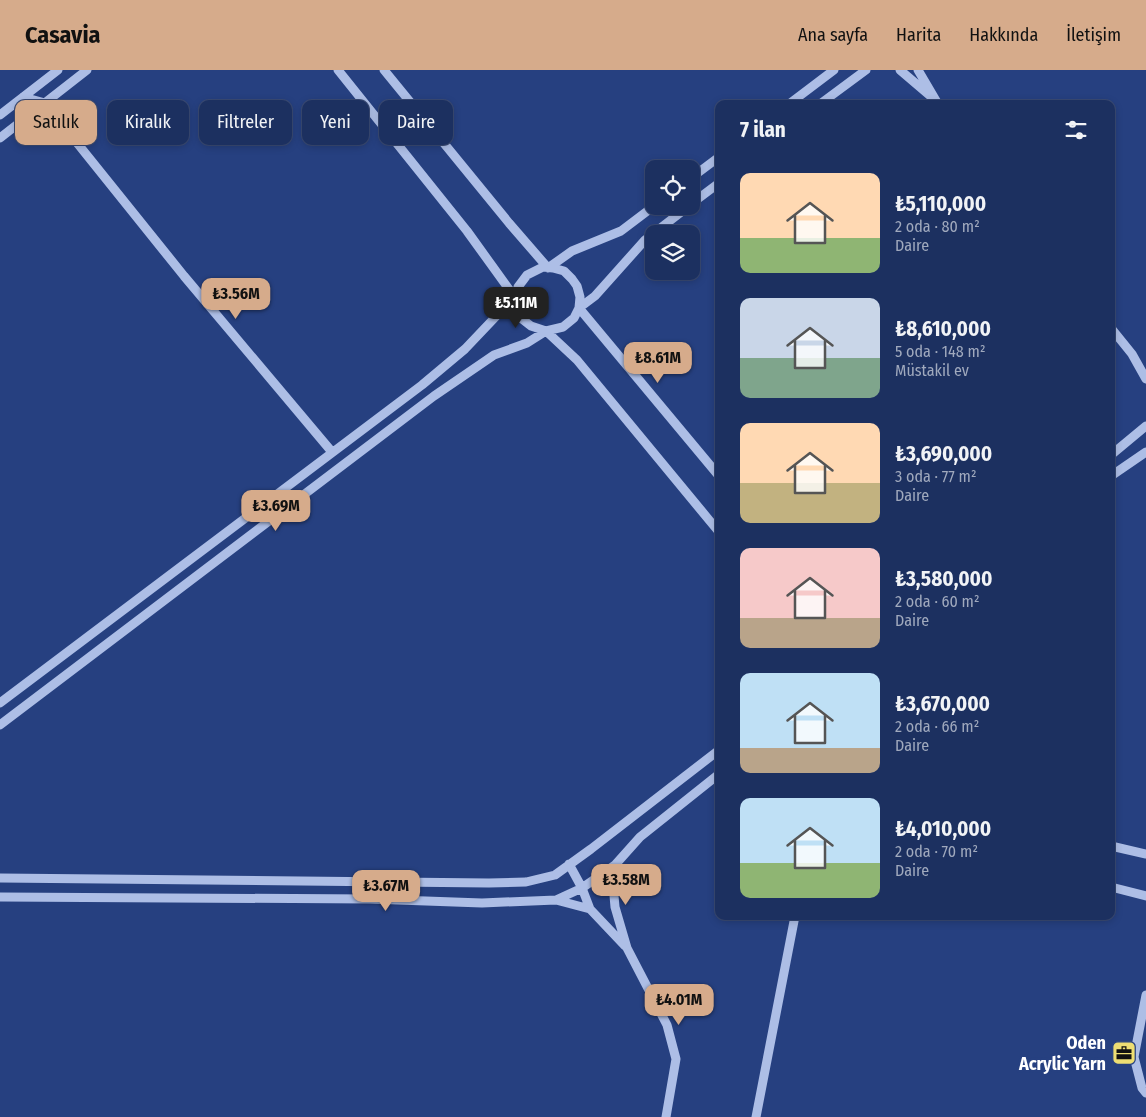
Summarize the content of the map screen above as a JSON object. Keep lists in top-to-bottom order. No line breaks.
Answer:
{"places":{"office":["Oden Acrylic Yarn"]},"page":{"header":"Casavia","nav":["Ana sayfa","Harita","Hakkında","İletişim"],"chip":["Satılık","Kiralık","Filtreler","Yeni","Daire"],"heading":"7 ilan","list":[{"name":"₺5,110,000","note":"2 oda · 80 m² · Daire"},{"name":"₺8,610,000","note":"5 oda · 148 m² · Müstakil ev"},{"name":"₺3,690,000","note":"3 oda · 77 m² · Daire"},{"name":"₺3,580,000","note":"2 oda · 60 m² · Daire"},{"name":"₺3,670,000","note":"2 oda · 66 m² · Daire"},{"name":"₺4,010,000","note":"2 oda · 70 m² · Daire"}],"price":["₺3.56M","₺5.11M","₺8.61M","₺3.69M","₺3.58M","₺3.67M","₺4.01M"]}}
